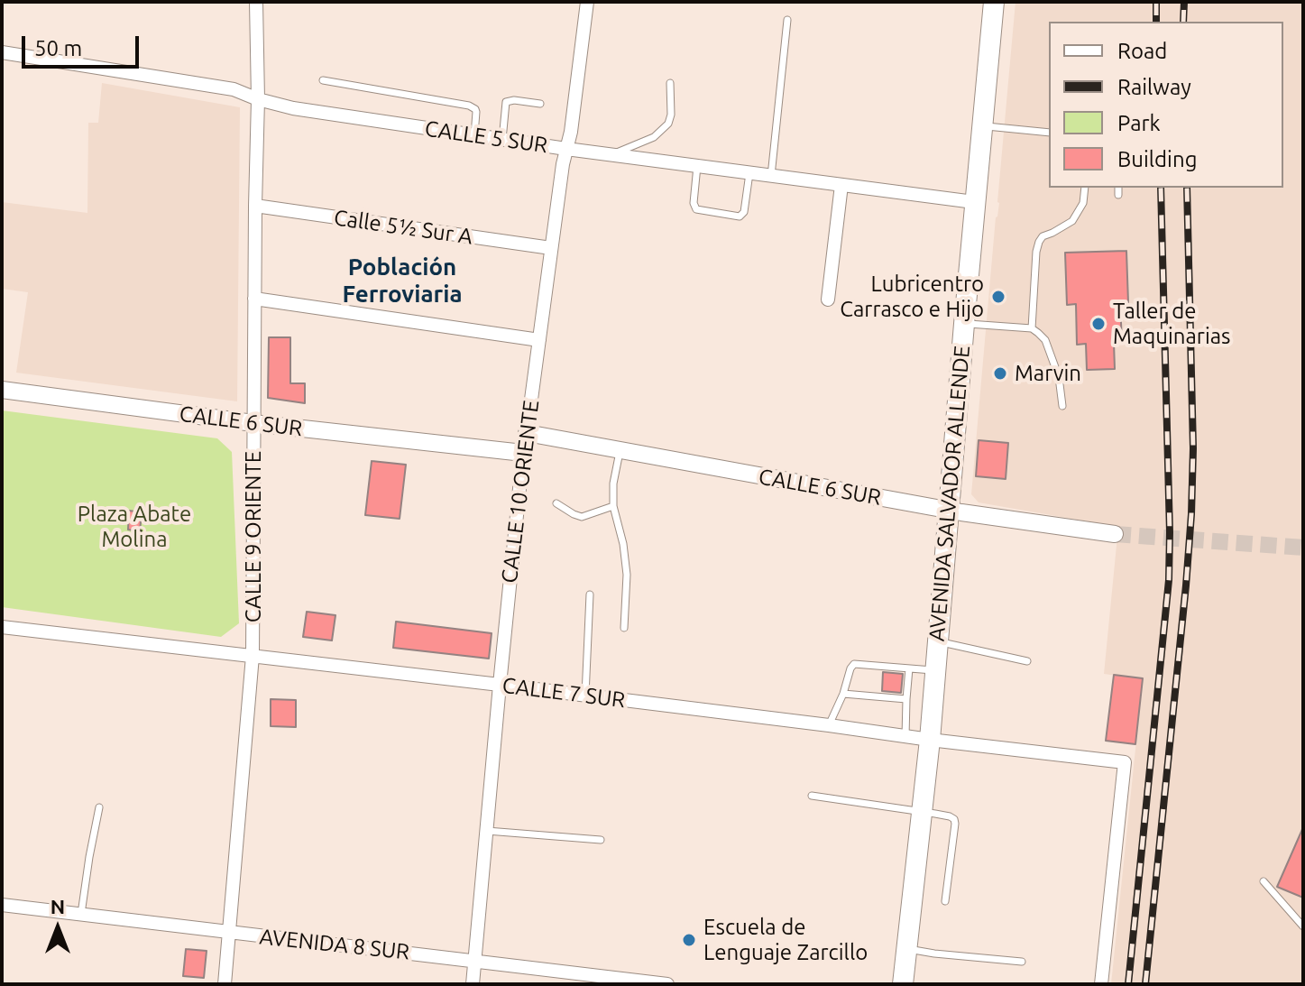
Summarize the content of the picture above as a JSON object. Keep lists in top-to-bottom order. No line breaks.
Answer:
{"streets":{"main road":["AVENIDA SALVADOR ALLENDE"],"street":["CALLE 5 SUR","Calle 5½ Sur A","CALLE 6 SUR","CALLE 10 ORIENTE","CALLE 9 ORIENTE","CALLE 7 SUR","AVENIDA 8 SUR"]},"crossings":[["CALLE 5 SUR","CALLE 10 ORIENTE"],["CALLE 5 SUR","AVENIDA SALVADOR ALLENDE"],["CALLE 5 SUR","CALLE 9 ORIENTE"],["Calle 5½ Sur A","CALLE 10 ORIENTE"],["Calle 5½ Sur A","CALLE 9 ORIENTE"],["CALLE 6 SUR","CALLE 10 ORIENTE"],["CALLE 6 SUR","AVENIDA SALVADOR ALLENDE"],["CALLE 6 SUR","CALLE 9 ORIENTE"],["CALLE 10 ORIENTE","CALLE 7 SUR"],["CALLE 10 ORIENTE","AVENIDA 8 SUR"],["AVENIDA SALVADOR ALLENDE","CALLE 7 SUR"],["CALLE 9 ORIENTE","CALLE 7 SUR"],["CALLE 9 ORIENTE","AVENIDA 8 SUR"]],"districts":["Población Ferroviaria"],"parks":["Plaza Abate Molina"],"places":["Lubricentro Carrasco e Hijo","Taller de Maquinarias","Marvin","Escuela de Lenguaje Zarcillo"],"legend":["Road","Railway","Park","Building"],"scale_bar":"50 m","north":"top"}
